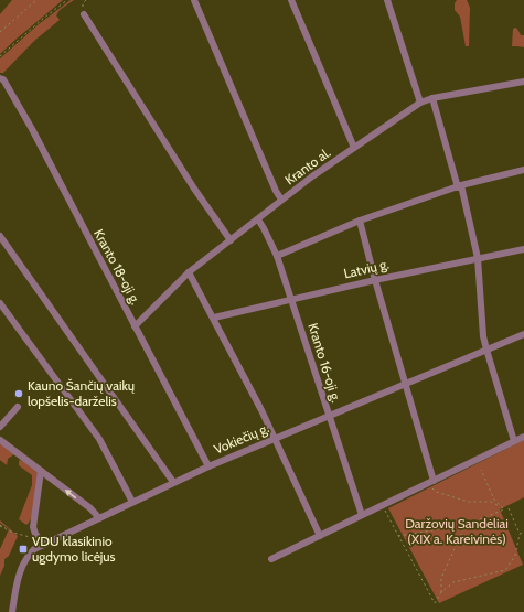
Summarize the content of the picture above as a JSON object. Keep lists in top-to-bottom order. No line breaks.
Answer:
{"streets":{"street":["Kranto al.","Kranto 18-oji g.","Latvių g.","Kranto 16-oji g.","Vokiečių g."]},"crossings":[["Kranto al.","Kranto 18-oji g."],["Kranto al.","Kranto 16-oji g."],["Kranto 18-oji g.","Vokiečių g."],["Latvių g.","Kranto 16-oji g."],["Kranto 16-oji g.","Vokiečių g."]],"parks":["Daržovių Sandėliai (XIX a. Kareivinės)"],"places":{"other":["Kauno Šančių vaikų lopšelis-darželis"],"transit":["VDU klasikinio ugdymo licėjus"]}}
